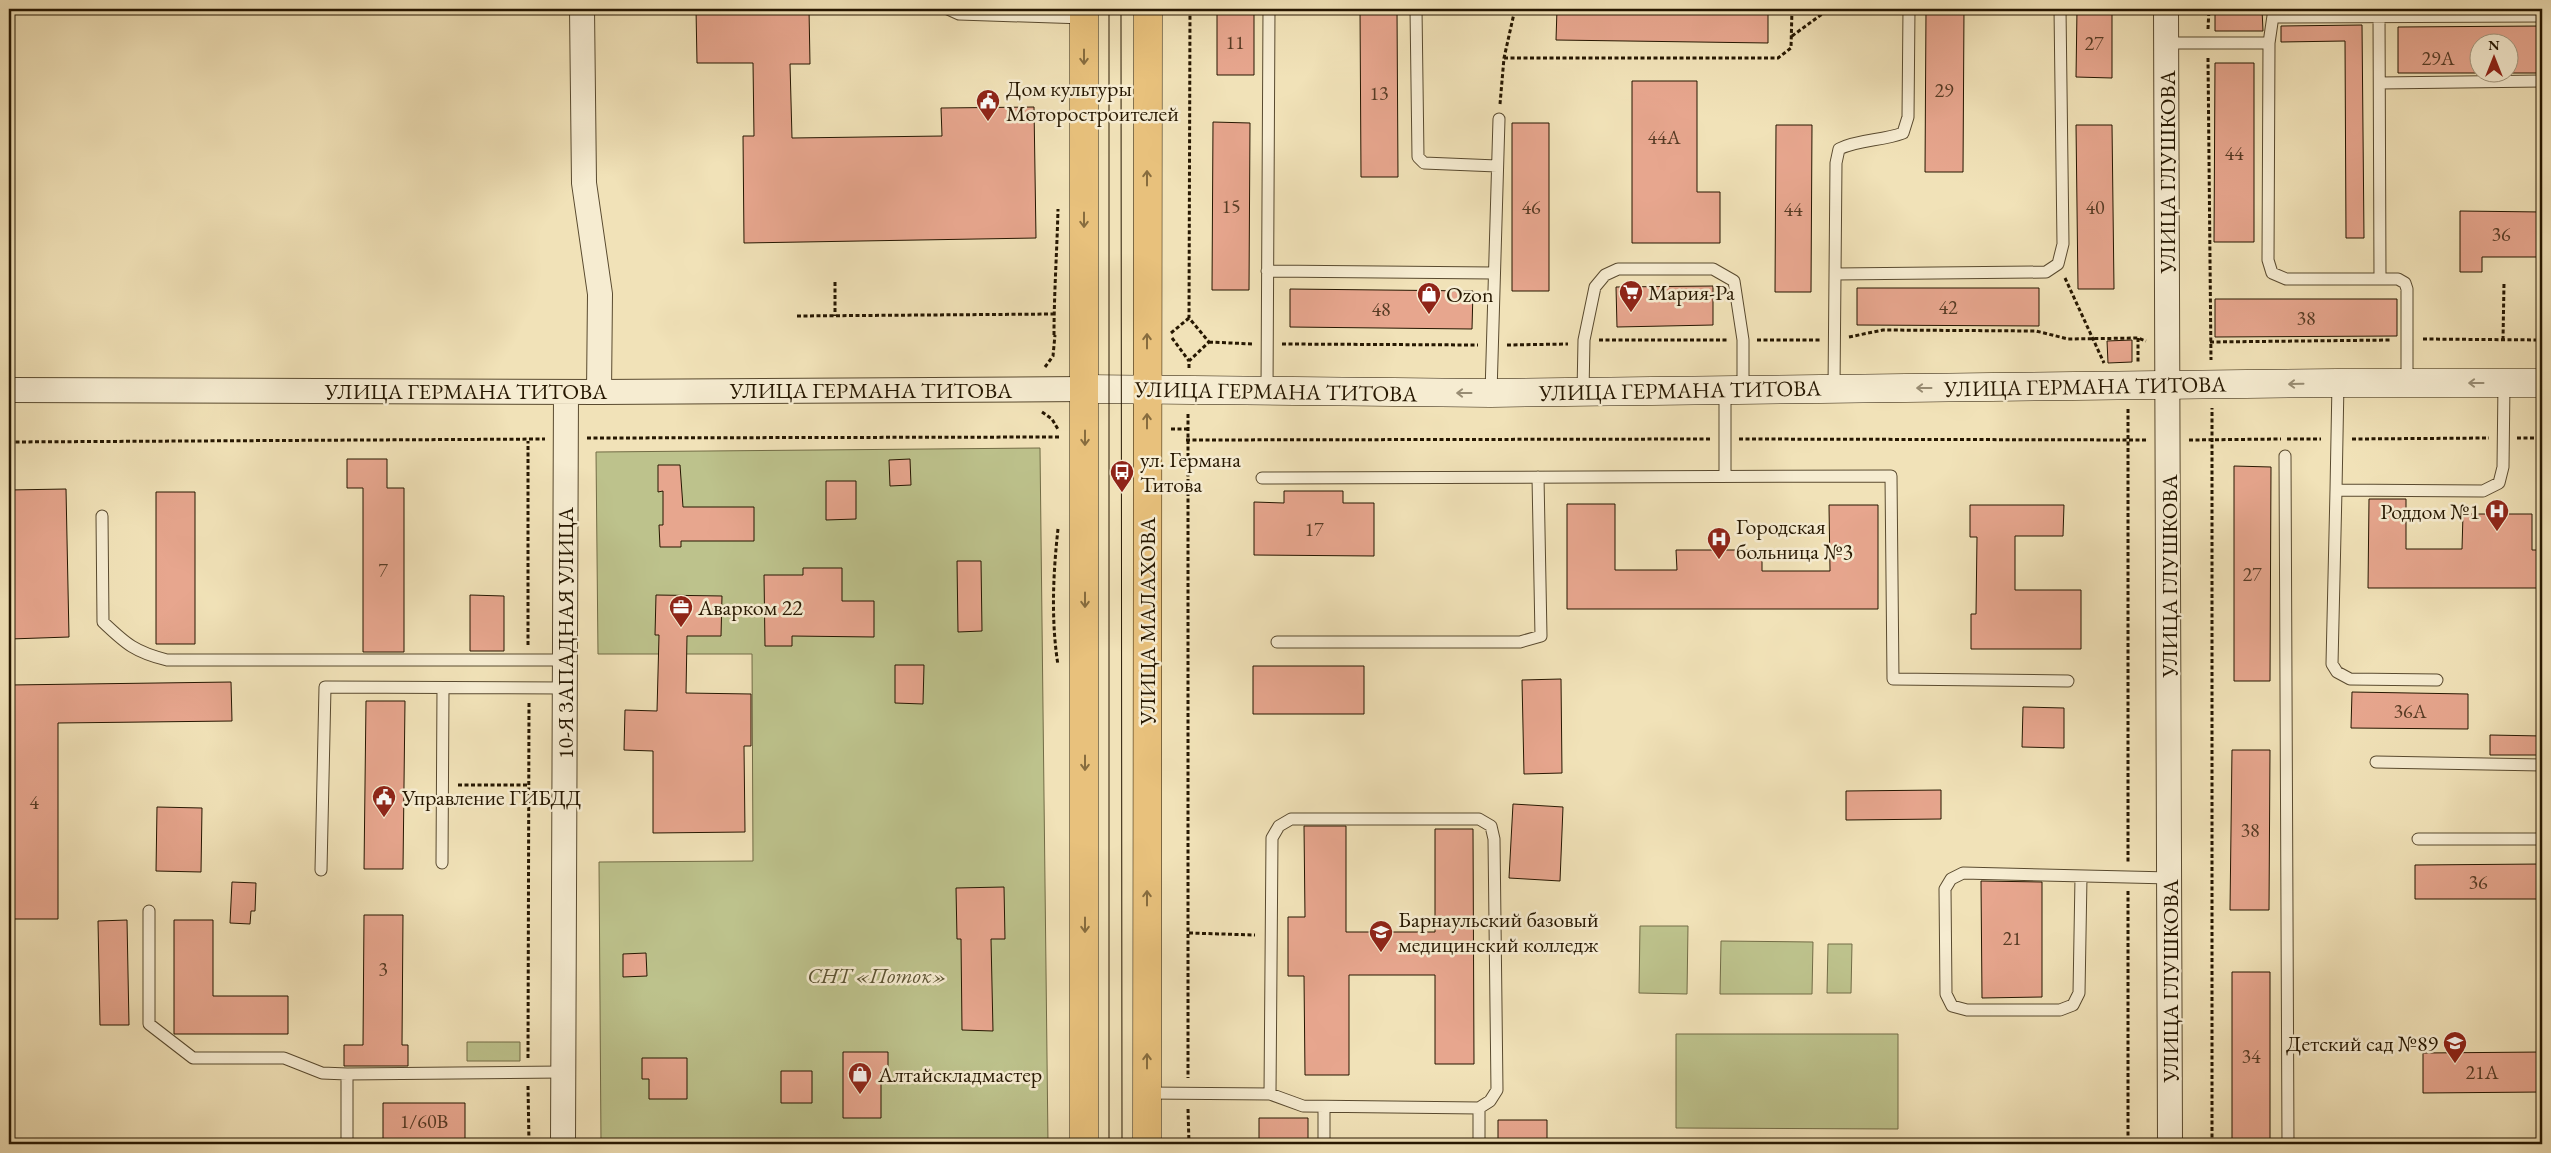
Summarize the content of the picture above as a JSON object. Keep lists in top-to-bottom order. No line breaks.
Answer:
{"streets":{"main road":["УЛИЦА МАЛАХОВА"],"street":["УЛИЦА ГЛУШКОВА","УЛИЦА ГЕРМАНА ТИТОВА","10-Я ЗАПАДНАЯ УЛИЦА"]},"crossings":[["УЛИЦА ГЛУШКОВА","УЛИЦА ГЕРМАНА ТИТОВА"],["УЛИЦА ГЕРМАНА ТИТОВА","УЛИЦА МАЛАХОВА"],["УЛИЦА ГЕРМАНА ТИТОВА","10-Я ЗАПАДНАЯ УЛИЦА"]],"parks":["СНТ «Поток»"],"places":{"public building":["Дом культуры Моторостроителей","Управление ГИБДД"],"supermarket":["Мария-Ра"],"shop":["Ozon","Алтайскладмастер"],"bus stop":["ул. Германа Титова"],"hospital":["Роддом №1","Городская больница №3"],"office":["Аварком 22"],"school or university":["Барнаульский базовый медицинский колледж","Детский сад №89"]},"house_numbers":["11","27","29А","29","13","44А","44","15","46","40","44","36","42","48","38","17","7","27","36А","4","38","36","21","3","34","21А","1/60В"],"north":"top"}
